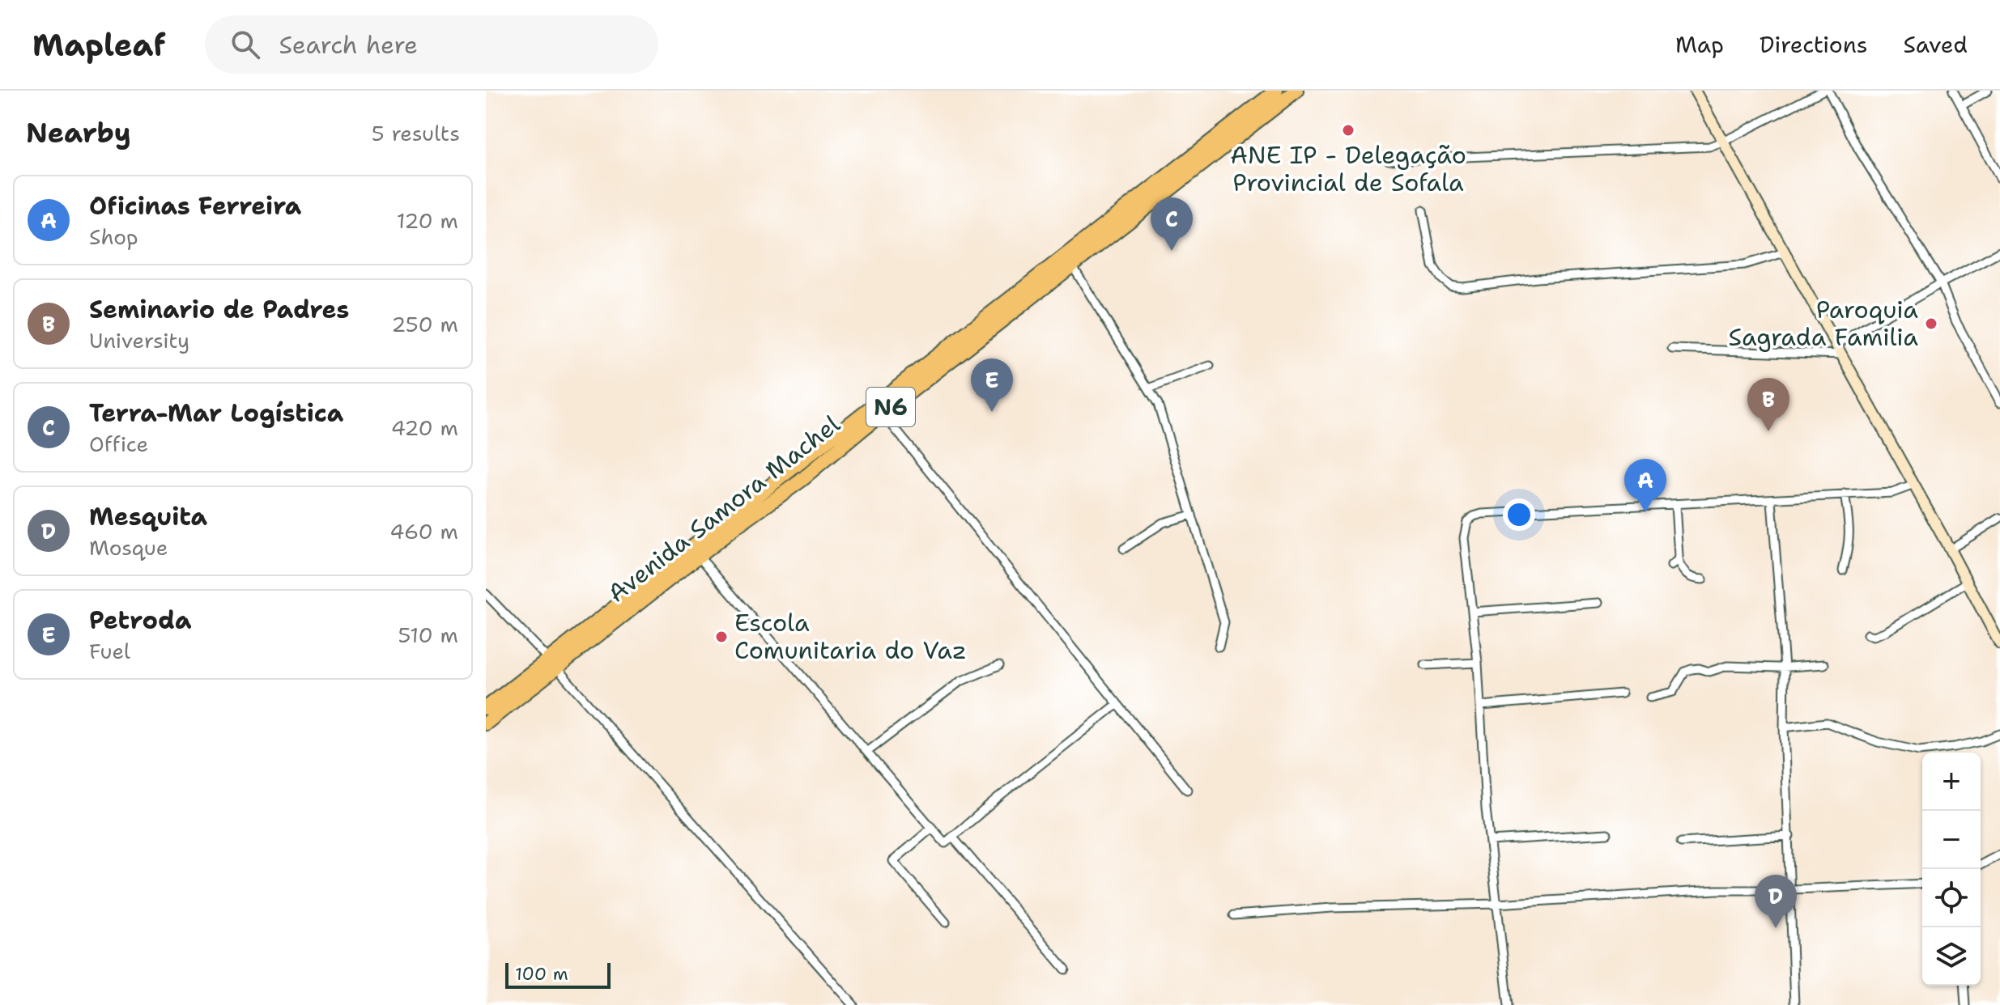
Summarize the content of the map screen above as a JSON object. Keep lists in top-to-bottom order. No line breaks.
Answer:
{"streets":{"highway":["N6","Avenida Samora Machel"]},"places":["ANE IP - Delegação Provincial de Sofala","Paroquia Sagrada Familia","Escola Comunitaria do Vaz"],"scale_bar":"100 m","page":{"header":"Mapleaf","search":"Search here","nav":["Map","Directions","Saved"],"heading":["Nearby","5 results"],"list":[{"mark":"A","name":"Oficinas Ferreira","note":"Shop","value":"120 m"},{"mark":"B","name":"Seminario de Padres","note":"University","value":"250 m"},{"mark":"C","name":"Terra-Mar Logística","note":"Office","value":"420 m"},{"mark":"D","name":"Mesquita","note":"Mosque","value":"460 m"},{"mark":"E","name":"Petroda","note":"Fuel","value":"510 m"}],"pins":["C","E","B","A","D"],"map_buttons":["+","−"],"scale":"100 m"}}
